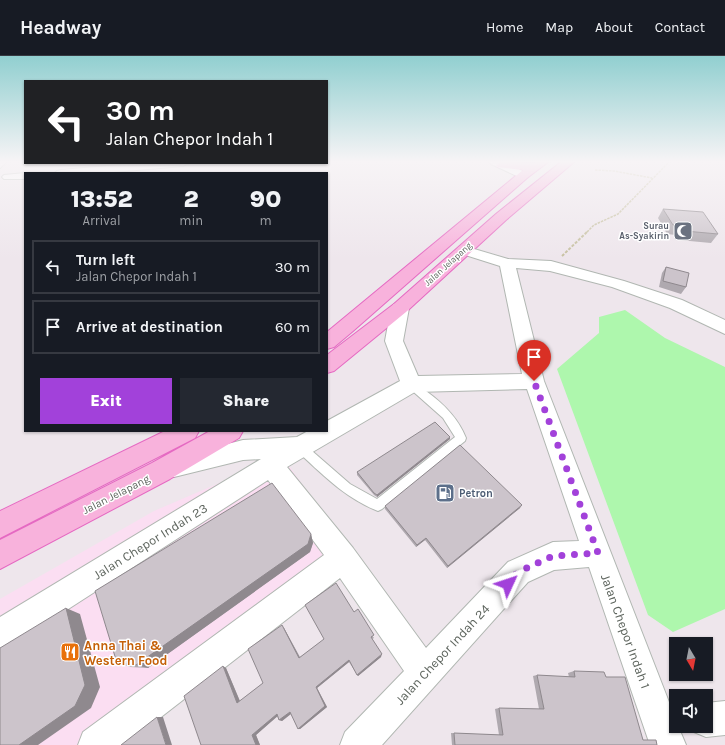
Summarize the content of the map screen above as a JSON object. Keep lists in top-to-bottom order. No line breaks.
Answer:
{"streets":{"main road":["Jalan Jelapang"],"street":["Jalan Chepor Indah 23","Jalan Chepor Indah 1","Jalan Chepor Indah 24"]},"crossings":[["Jalan Chepor Indah 1","Jalan Chepor Indah 24"]],"places":{"mosque":["Surau As-Syakirin"],"fuel station":["Petron"],"restaurant":["Anna Thai & Western Food"]},"north":"bottom","page":{"header":"Headway","nav":["Home","Map","About","Contact"],"turn":["30 m","Jalan Chepor Indah 1"],"eta":["13:52","Arrival","2","min","90","m"],"list":[{"name":"Turn left","note":"Jalan Chepor Indah 1","value":"30 m"},{"name":"Arrive at destination","value":"60 m"}],"buttons":["Exit","Share"]}}
